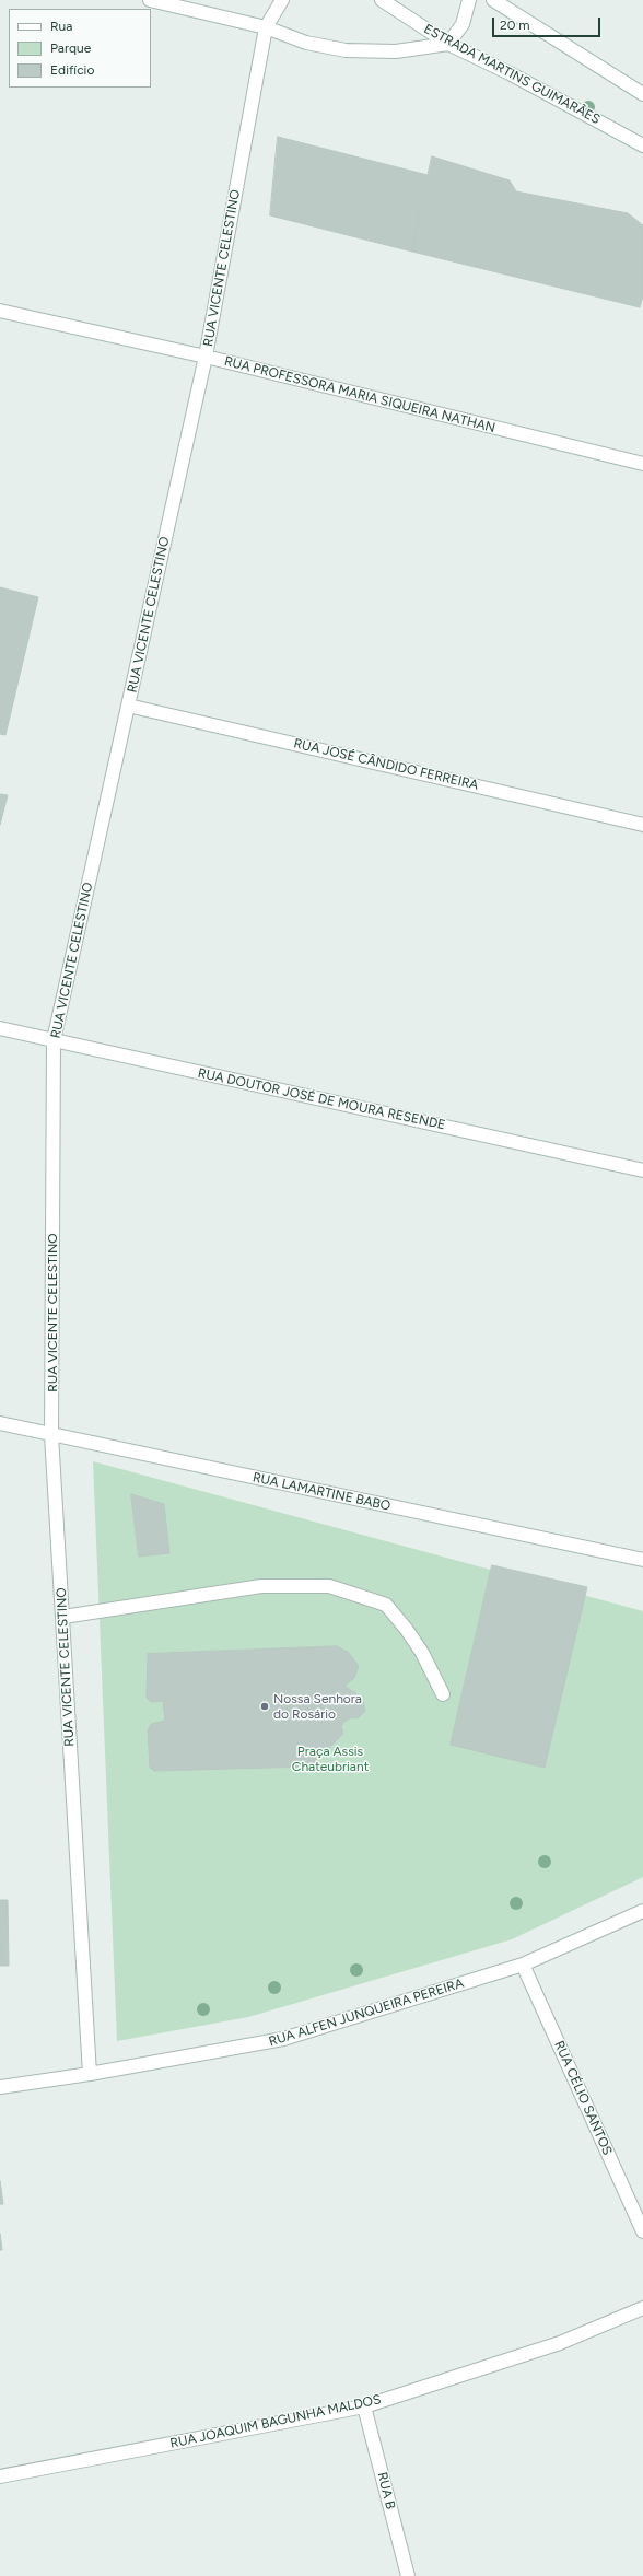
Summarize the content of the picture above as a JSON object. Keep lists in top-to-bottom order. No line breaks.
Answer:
{"streets":{"street":["ESTRADA MARTINS GUIMARÃES","RUA VICENTE CELESTINO","RUA PROFESSORA MARIA SIQUEIRA NATHAN","RUA JOSÉ CÂNDIDO FERREIRA","RUA DOUTOR JOSÉ DE MOURA RESENDE","RUA LAMARTINE BABO","RUA ALFEN JUNQUEIRA PEREIRA","RUA CÉLIO SANTOS","RUA JOAQUIM BAGUNHA MALDOS","RUA B"]},"crossings":[["RUA VICENTE CELESTINO","RUA PROFESSORA MARIA SIQUEIRA NATHAN"],["RUA VICENTE CELESTINO","RUA JOSÉ CÂNDIDO FERREIRA"],["RUA VICENTE CELESTINO","RUA DOUTOR JOSÉ DE MOURA RESENDE"],["RUA VICENTE CELESTINO","RUA LAMARTINE BABO"],["RUA VICENTE CELESTINO","RUA ALFEN JUNQUEIRA PEREIRA"],["RUA ALFEN JUNQUEIRA PEREIRA","RUA CÉLIO SANTOS"],["RUA JOAQUIM BAGUNHA MALDOS","RUA B"]],"parks":["Praça Assis Chateubriant"],"places":["Nossa Senhora do Rosário"],"legend":["Rua","Parque","Edifício"],"scale_bar":"20 m"}
